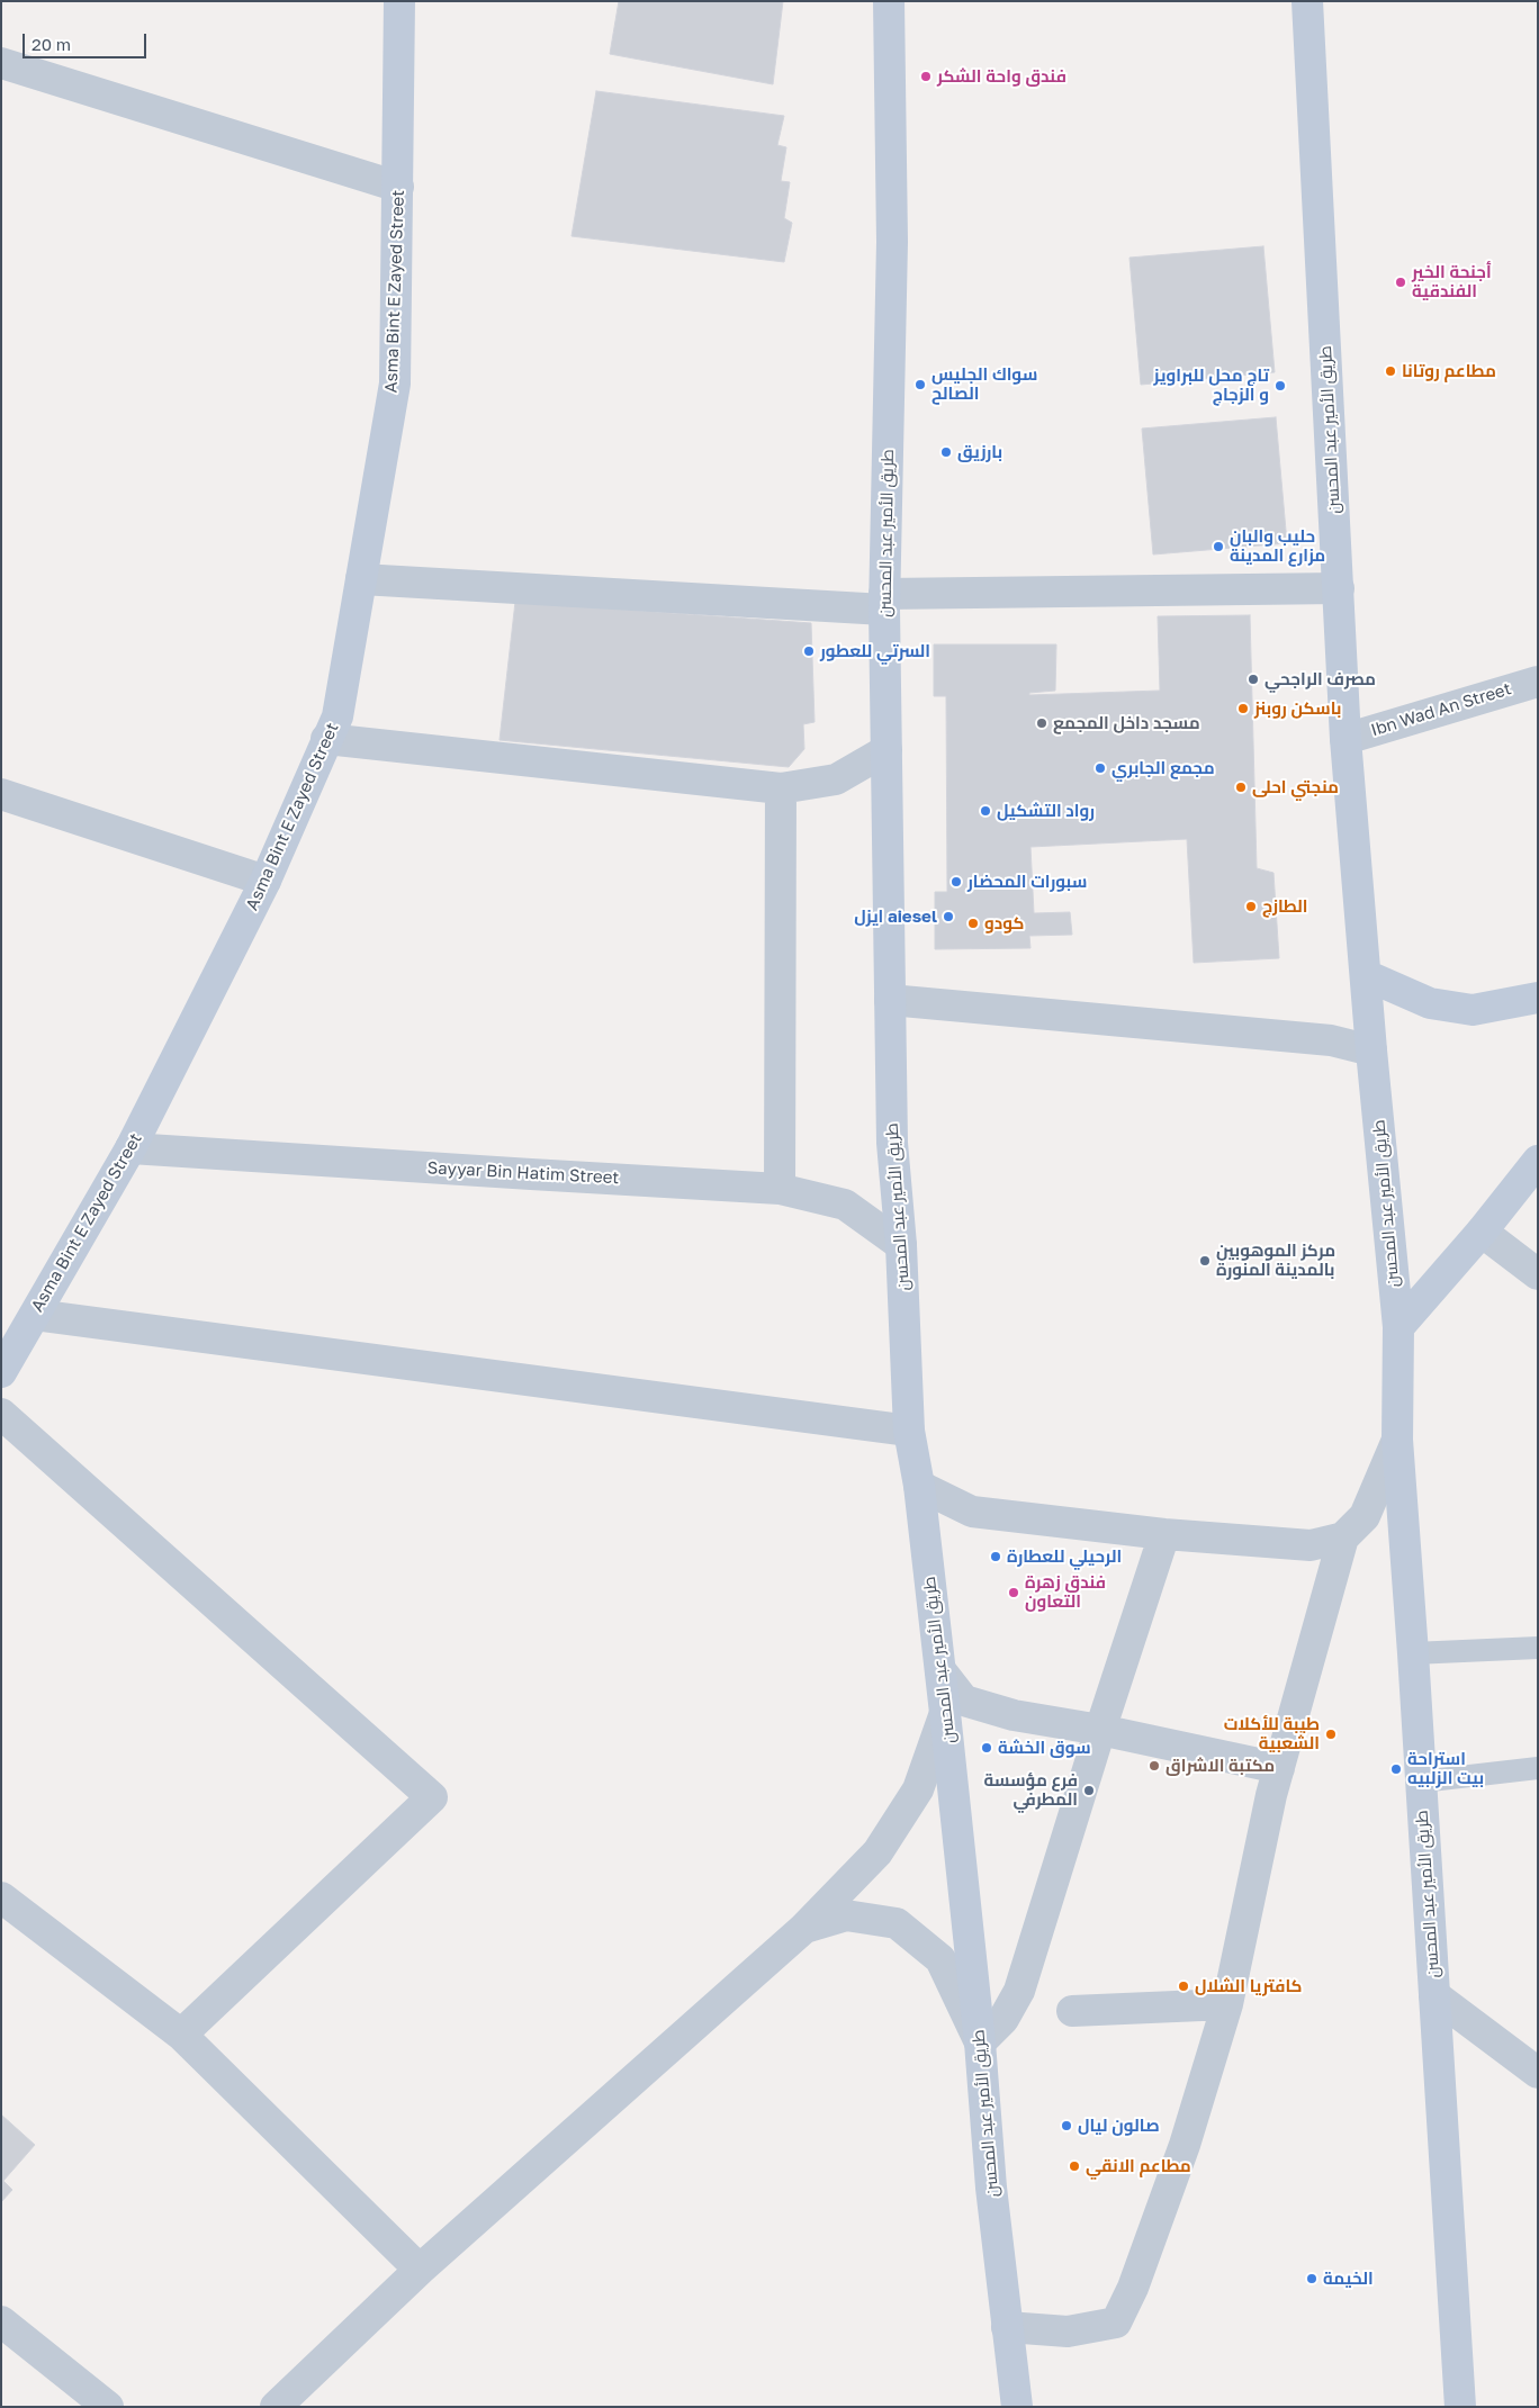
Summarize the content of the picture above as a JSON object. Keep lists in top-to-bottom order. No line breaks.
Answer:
{"streets":{"main road":["Asma Bint E Zayed Street","طريق الأمير عبد المحسن"],"street":["Ibn Wad An Street","Sayyar Bin Hatim Street"]},"crossings":[["Asma Bint E Zayed Street","Sayyar Bin Hatim Street"],["طريق الأمير عبد المحسن","Ibn Wad An Street"],["طريق الأمير عبد المحسن","Sayyar Bin Hatim Street"]],"places":["فندق واحة الشكر","أجنحة الخير الفندقية","مطاعم روتانا","سواك الجليس الصالح","تاج محل للبراويز و الزجاج","بارزيق","حليب والبان مزارع المدينة","السرتي للعطور","مصرف الراجحي","باسكن روبنز","مسجد داخل المجمع","مجمع الجابري","منجتي احلى","رواد التشكيل","سبورات المحضار","الطازج","ايزل aiesel","كودو","مركز الموهوبين بالمدينة المنورة","الرحيلي للعطارة","فندق زهرة التعاون","طيبة للأكلات الشعبية","سوق الخشة","مكتبة الاشراق","استراحة بيت الزلبيه","فرع مؤسسة المطرفي","كافتريا الشلال","صالون ليال","مطاعم الانقي","الخيمة"],"scale_bar":"20 m"}
